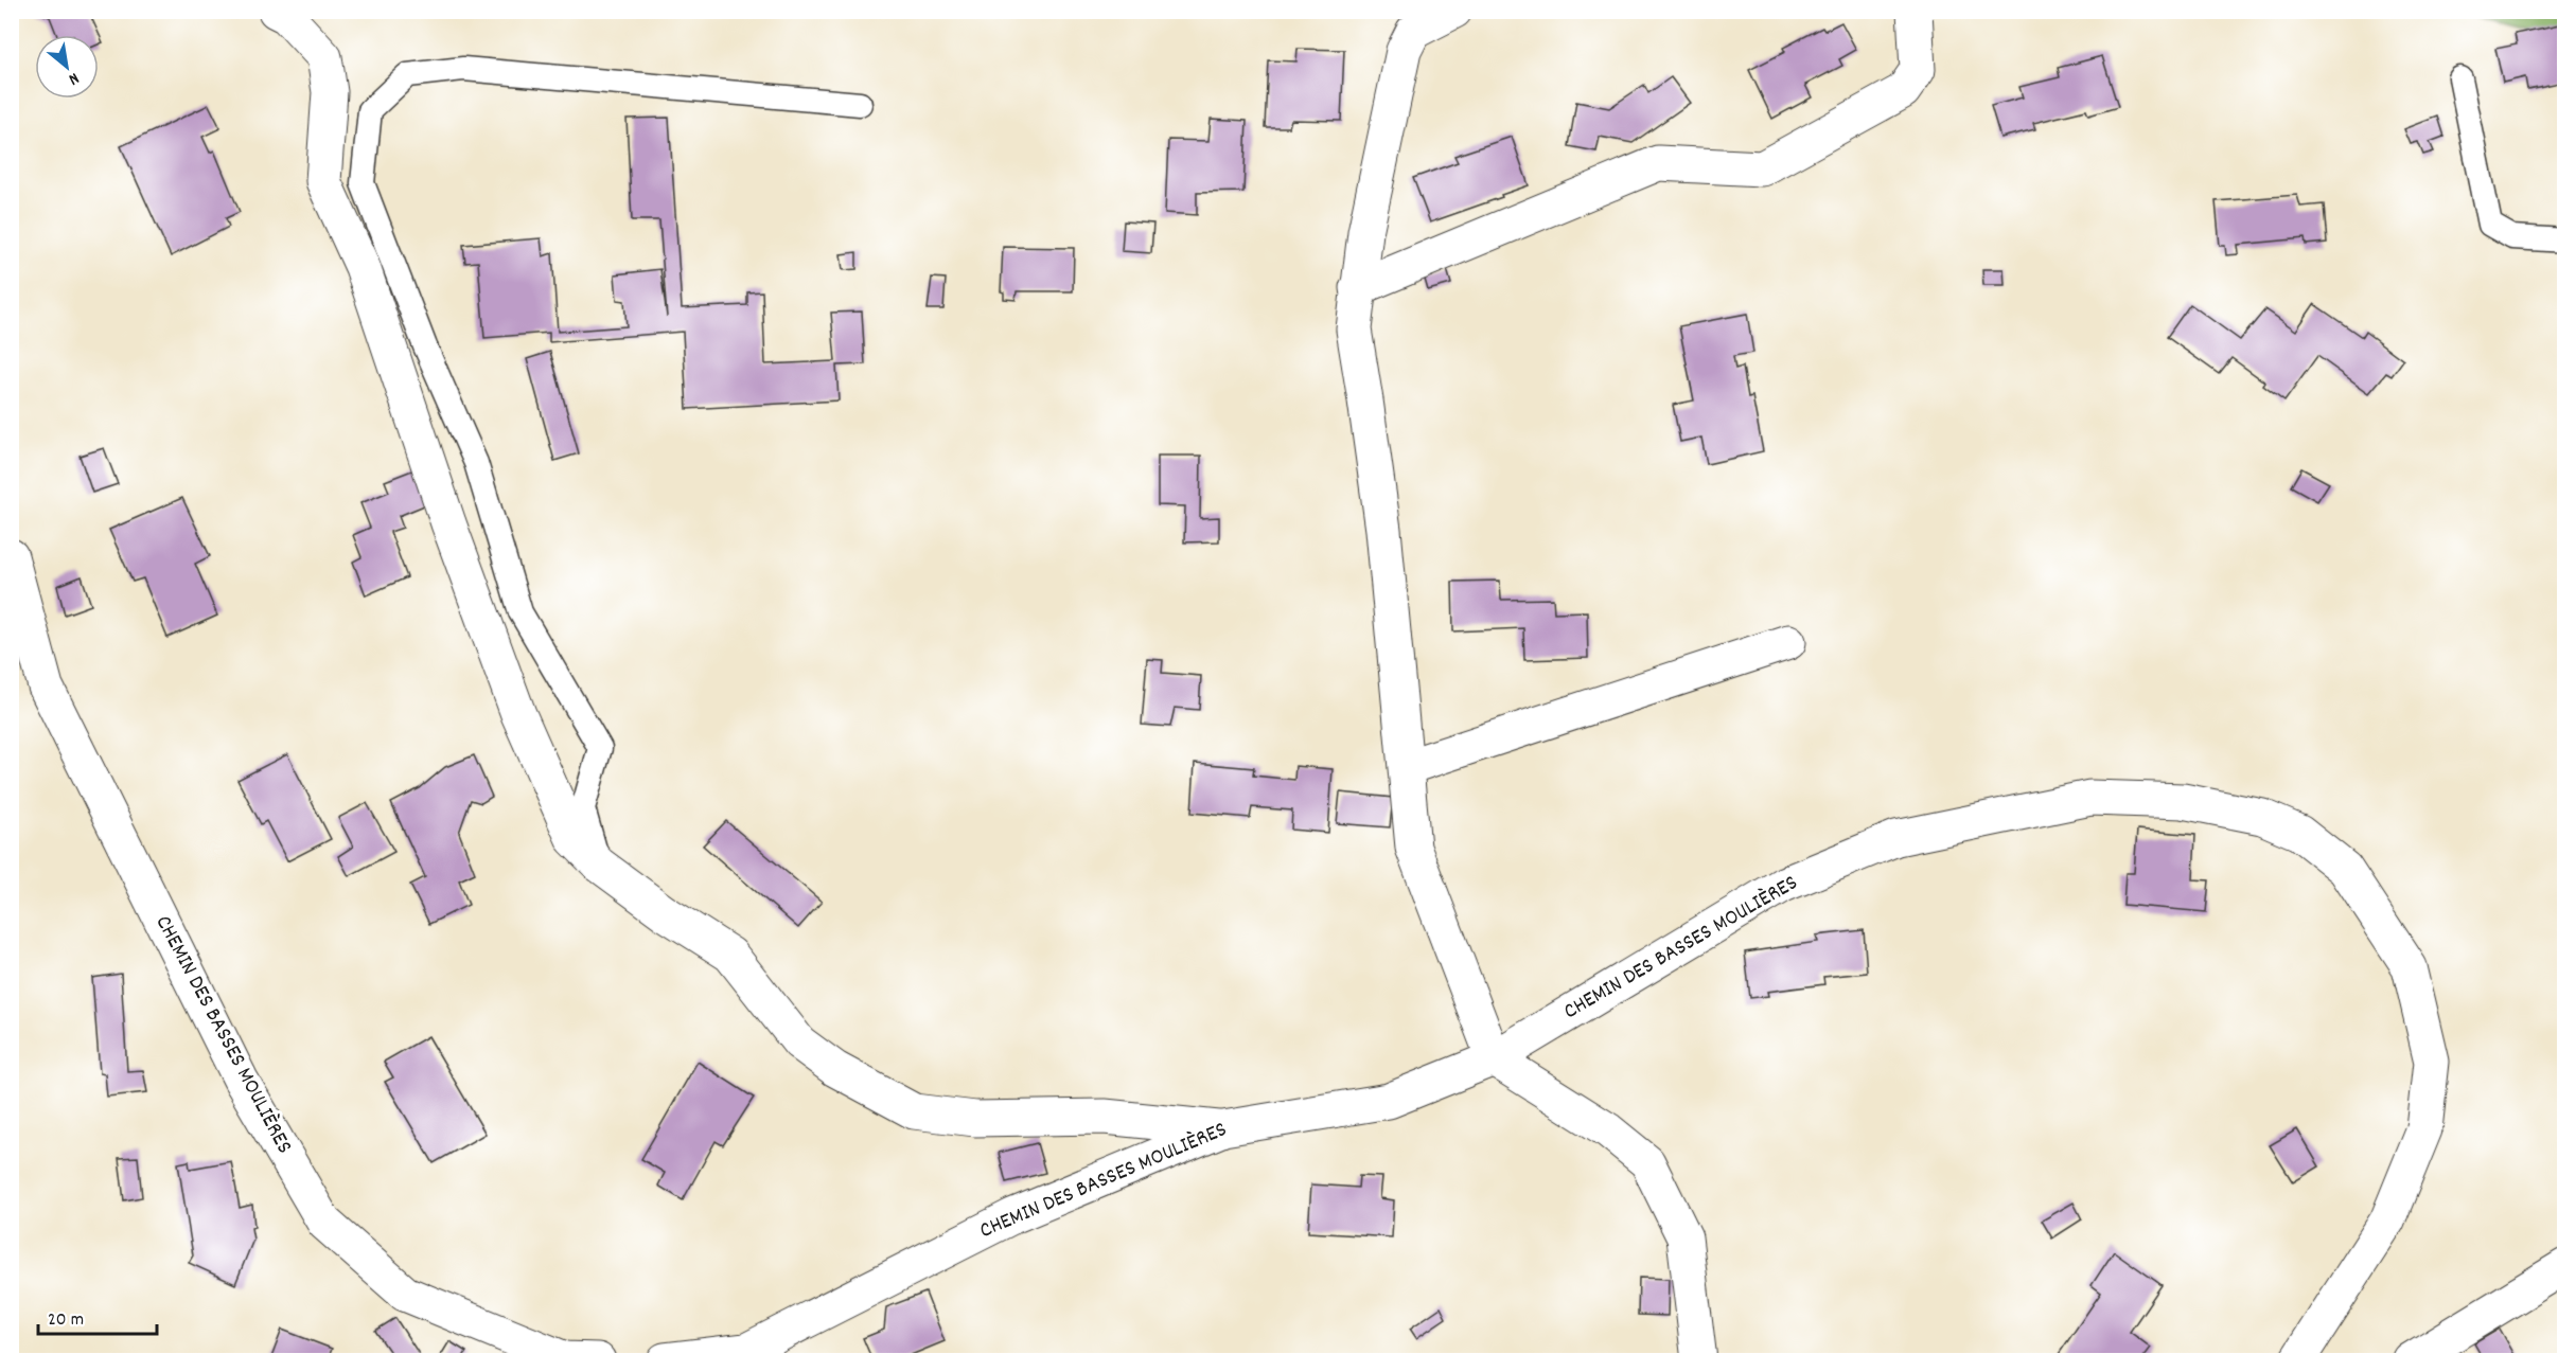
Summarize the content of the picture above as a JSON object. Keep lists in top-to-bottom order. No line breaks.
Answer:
{"streets":{"street":["CHEMIN DES BASSES MOULIÈRES"]},"scale_bar":"20 m","north":"bottom right"}
